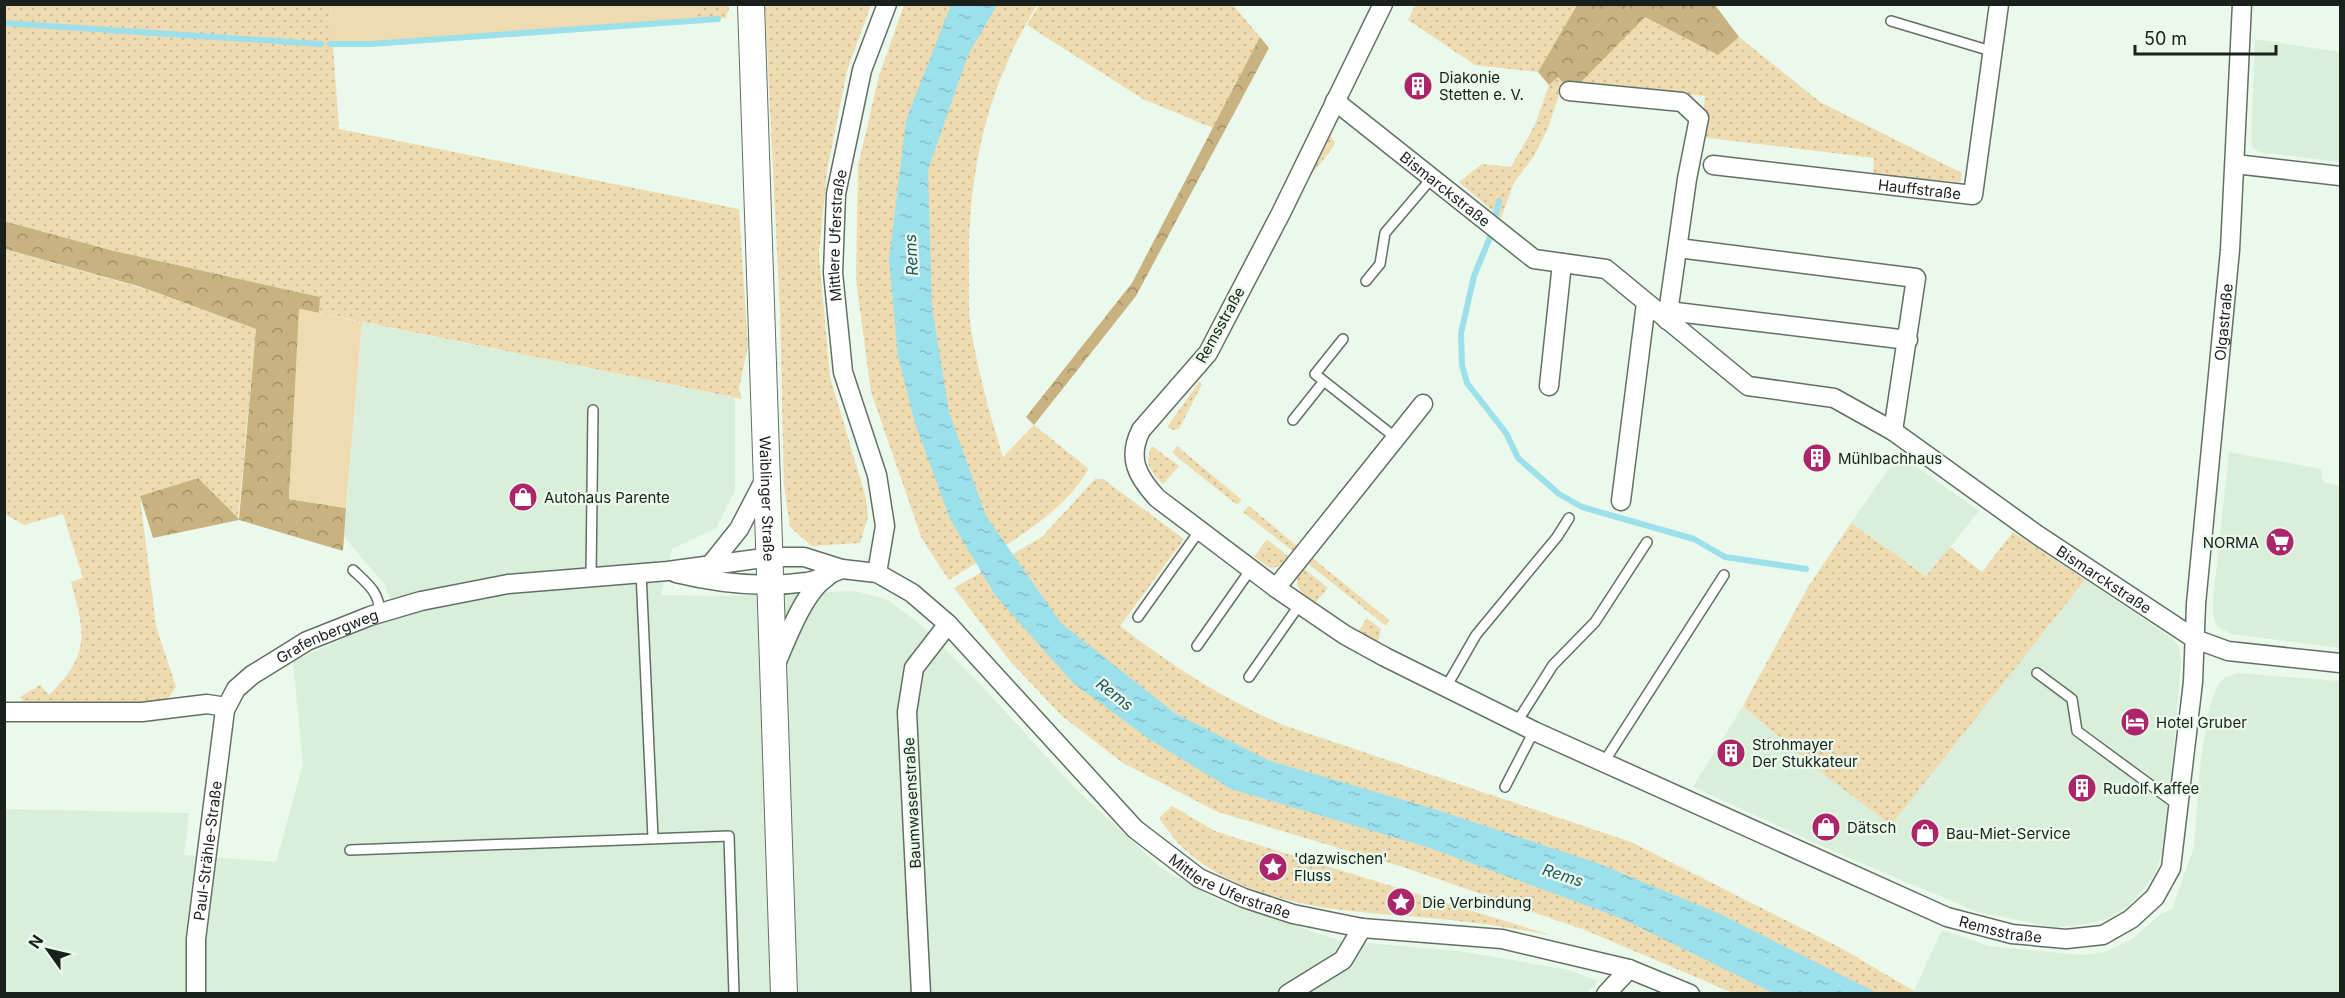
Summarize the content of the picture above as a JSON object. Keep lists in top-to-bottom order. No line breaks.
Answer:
{"streets":{"main road":["Waiblinger Straße"],"street":["Bismarckstraße","Hauffstraße","Mittlere Uferstraße","Olgastraße","Remsstraße","Grafenbergweg","Baumwasenstraße","Paul-Strähle-Straße"]},"crossings":[["Bismarckstraße","Olgastraße"],["Bismarckstraße","Remsstraße"],["Mittlere Uferstraße","Waiblinger Straße"],["Mittlere Uferstraße","Grafenbergweg"],["Mittlere Uferstraße","Baumwasenstraße"],["Olgastraße","Remsstraße"],["Waiblinger Straße","Grafenbergweg"],["Grafenbergweg","Paul-Strähle-Straße"]],"water":["Rems"],"places":{"building":["Diakonie Stetten e. V.","Mühlbachhaus","Strohmayer Der Stukkateur","Rudolf Kaffee"],"shop":["Autohaus Parente","Dätsch","Bau-Miet-Service"],"supermarket":["NORMA"],"hotel":["Hotel Gruber"],"place":["'dazwischen' Fluss","Die Verbindung"]},"scale_bar":"50 m","north":"top left"}
